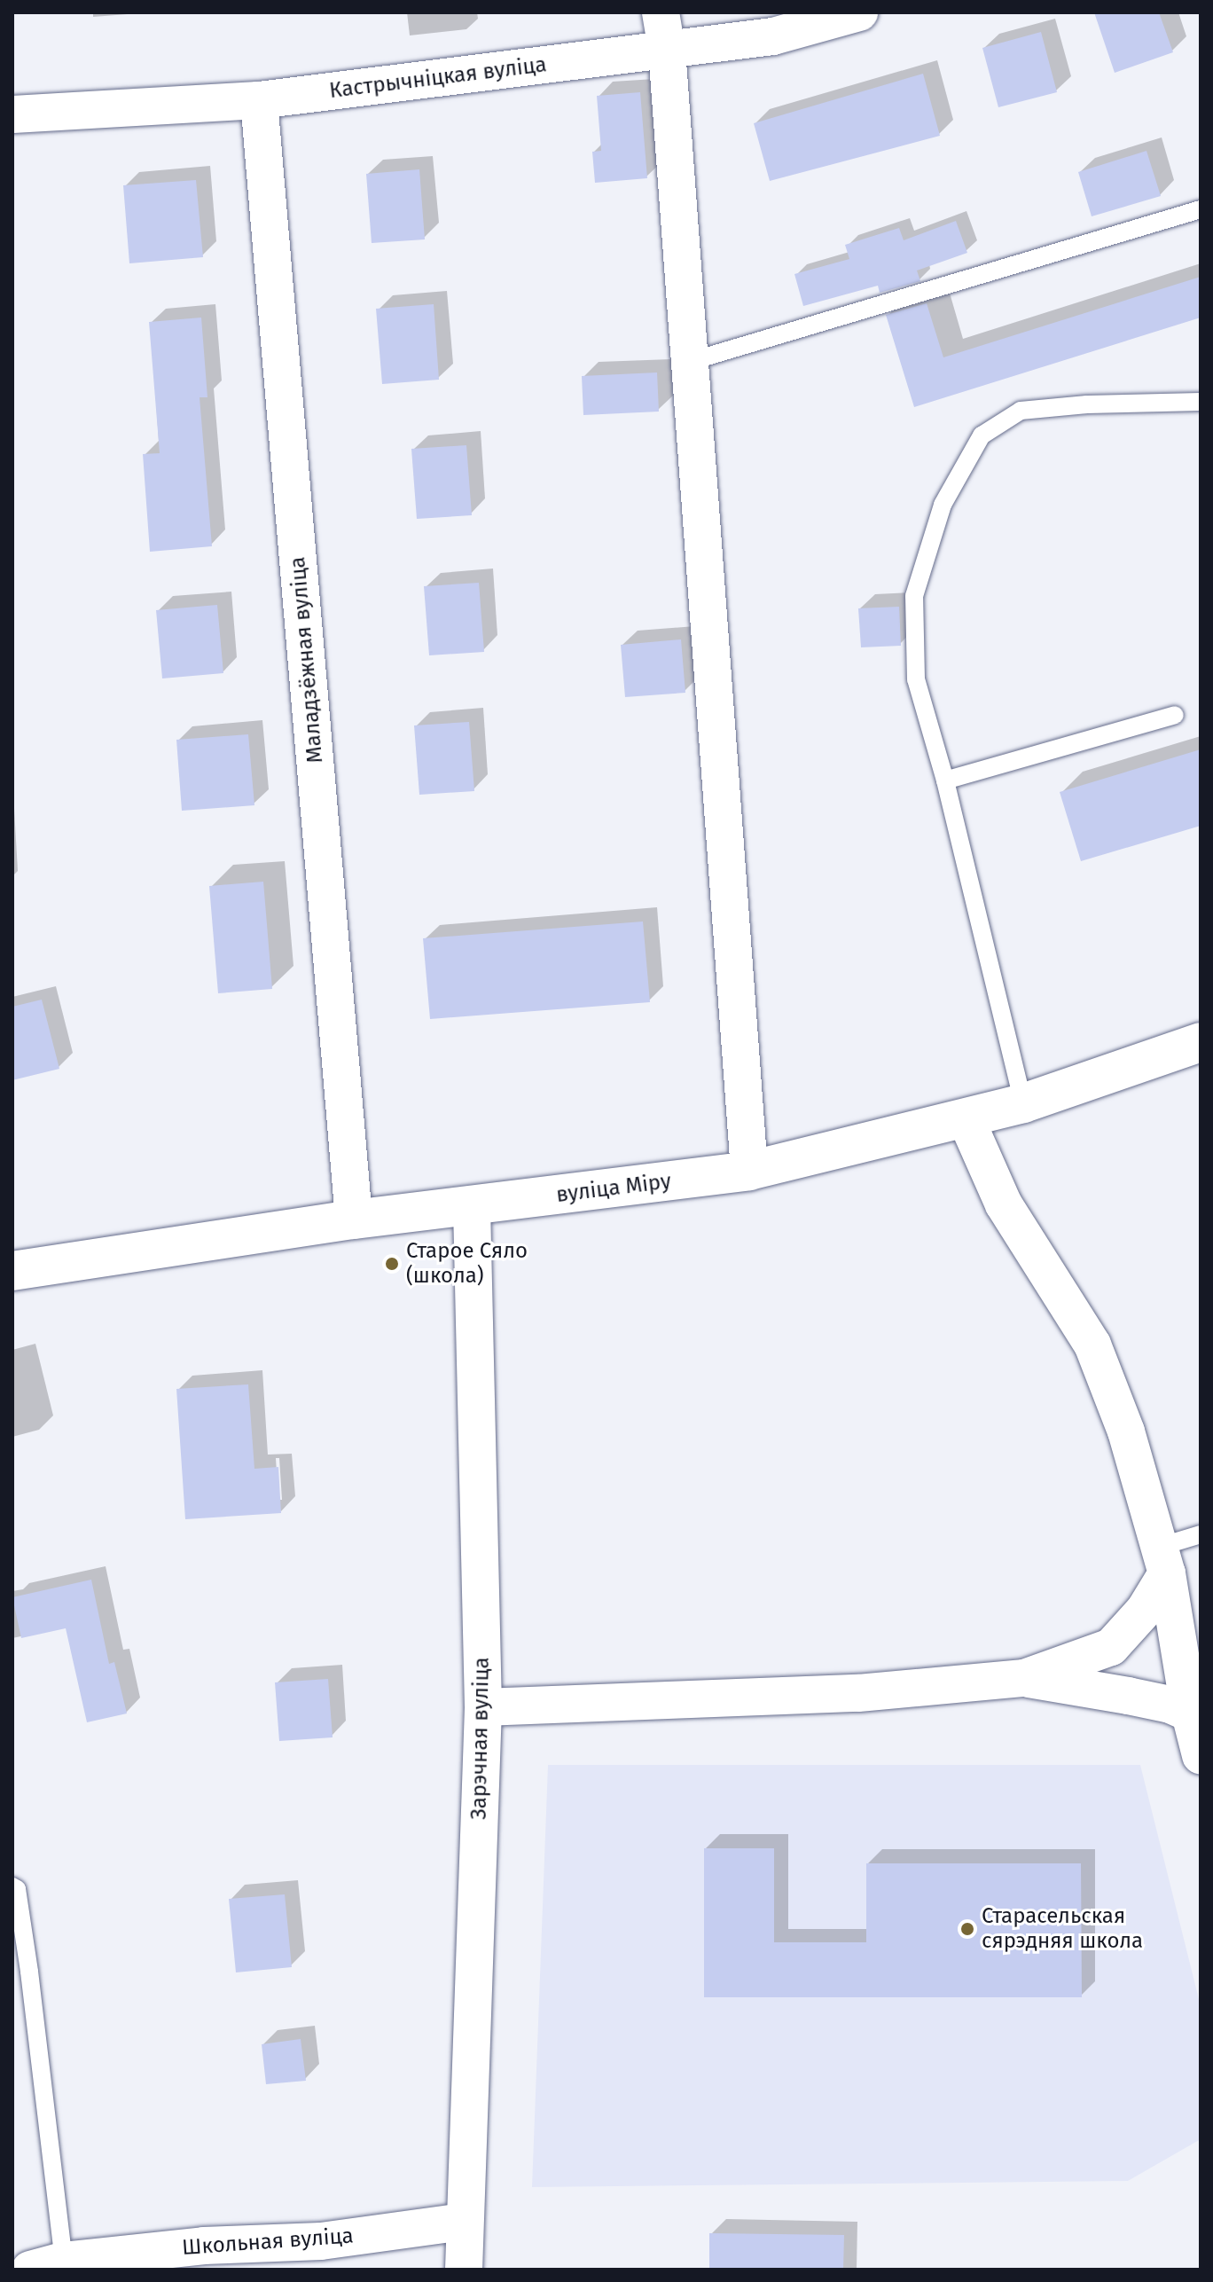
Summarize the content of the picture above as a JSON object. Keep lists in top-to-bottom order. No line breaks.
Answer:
{"streets":{"street":["Кастрычніцкая вуліца","Маладзёжная вуліца","вуліца Міру","Зарэчная вуліца","Школьная вуліца"]},"crossings":[["Кастрычніцкая вуліца","Маладзёжная вуліца"],["Маладзёжная вуліца","вуліца Міру"],["вуліца Міру","Зарэчная вуліца"],["Зарэчная вуліца","Школьная вуліца"]],"places":["Старое Сяло (школа)","Старасельская сярэдняя школа"]}
